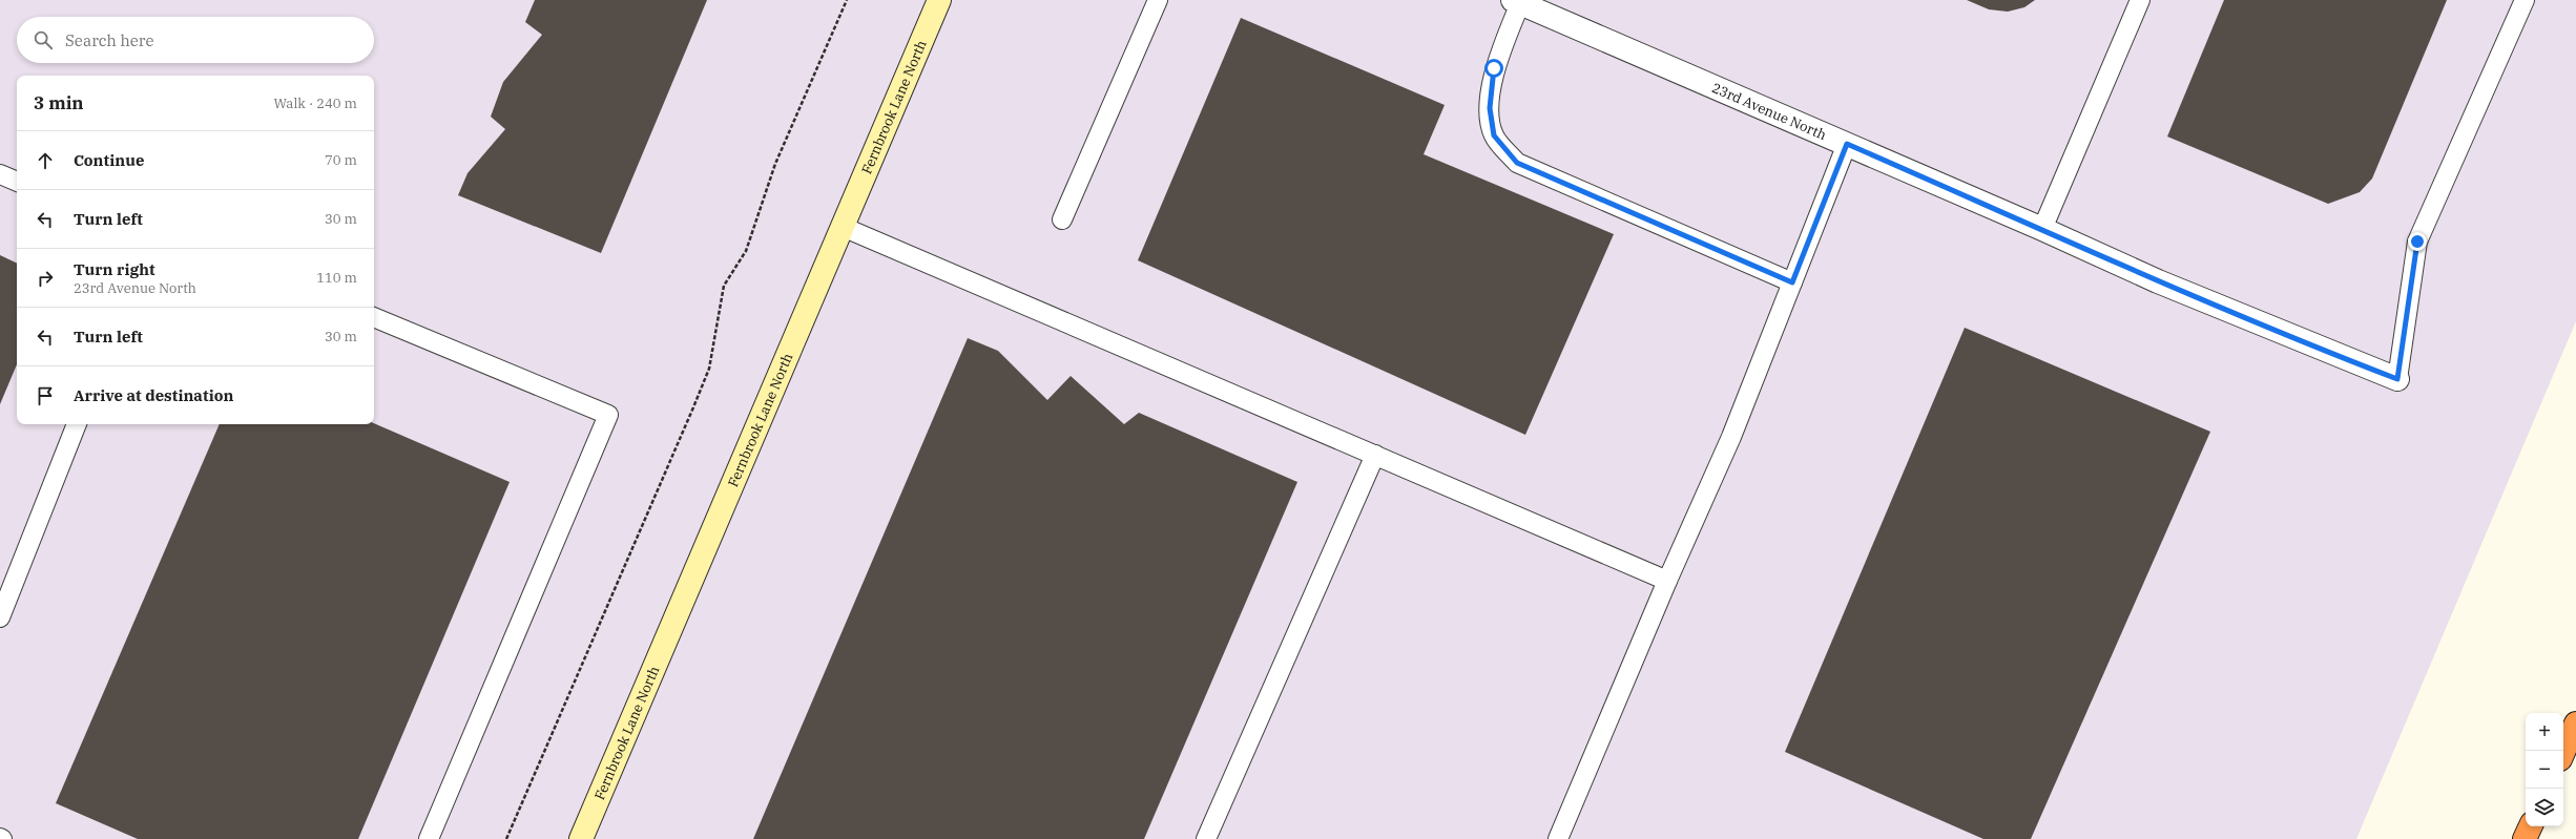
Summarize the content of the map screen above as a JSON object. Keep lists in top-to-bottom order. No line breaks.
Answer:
{"streets":{"street":["Fernbrook Lane North","23rd Avenue North"]},"page":{"search":"Search here","heading":["3 min","Walk · 240 m"],"list":[["Continue","70 m"],["Turn left","30 m"],["Turn right","23rd Avenue North","110 m"],["Turn left","30 m"],"Arrive at destination"],"map_buttons":["+","−"]}}
